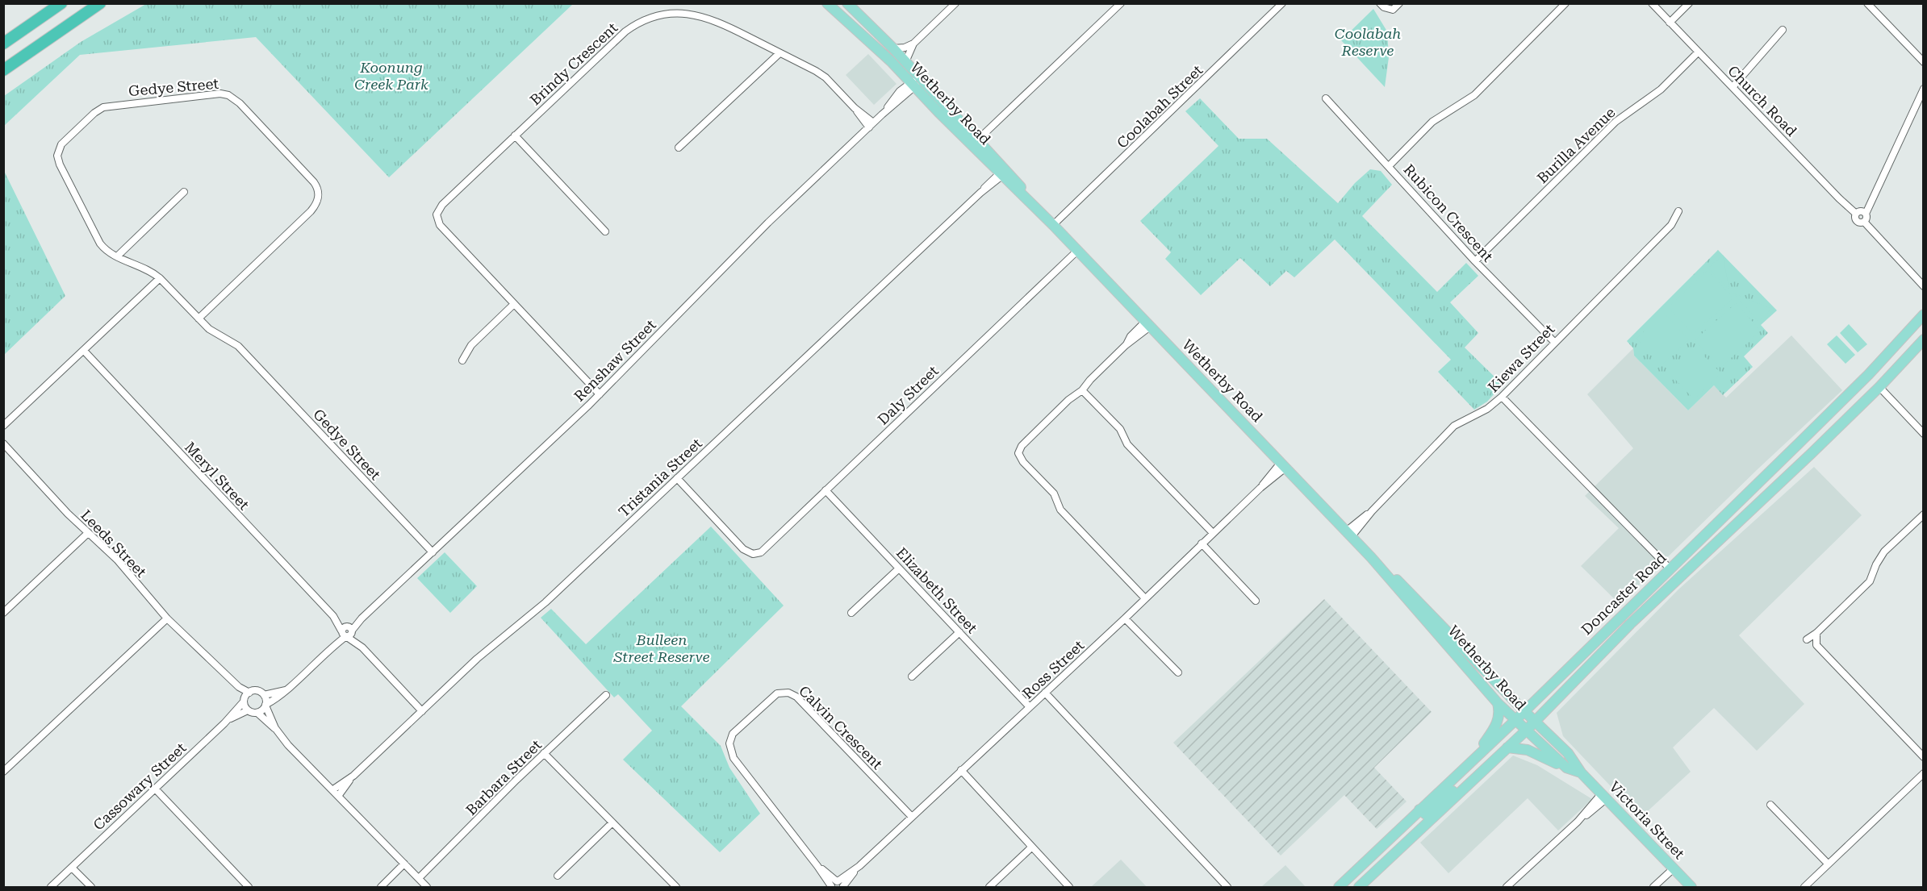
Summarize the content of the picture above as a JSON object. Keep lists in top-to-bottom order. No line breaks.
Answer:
{"streets":{"main road":["Wetherby Road","Doncaster Road","Victoria Street"],"street":["Brindy Crescent","Gedye Street","Church Road","Coolabah Street","Burilla Avenue","Rubicon Crescent","Kiewa Street","Renshaw Street","Daly Street","Meryl Street","Tristania Street","Leeds Street","Elizabeth Street","Ross Street","Calvin Crescent","Barbara Street","Cassowary Street"]},"crossings":[["Brindy Crescent","Renshaw Street"],["Gedye Street","Renshaw Street"],["Church Road","Burilla Avenue"],["Wetherby Road","Coolabah Street"],["Wetherby Road","Kiewa Street"],["Wetherby Road","Renshaw Street"],["Wetherby Road","Daly Street"],["Wetherby Road","Tristania Street"],["Wetherby Road","Doncaster Road"],["Wetherby Road","Ross Street"],["Wetherby Road","Victoria Street"],["Burilla Avenue","Rubicon Crescent"],["Rubicon Crescent","Kiewa Street"],["Renshaw Street","Meryl Street"],["Daly Street","Tristania Street"],["Daly Street","Elizabeth Street"],["Leeds Street","Cassowary Street"],["Elizabeth Street","Ross Street"],["Doncaster Road","Victoria Street"],["Ross Street","Calvin Crescent"]],"parks":["Coolabah Reserve","Koonung Creek Park","Bulleen Street Reserve"]}
